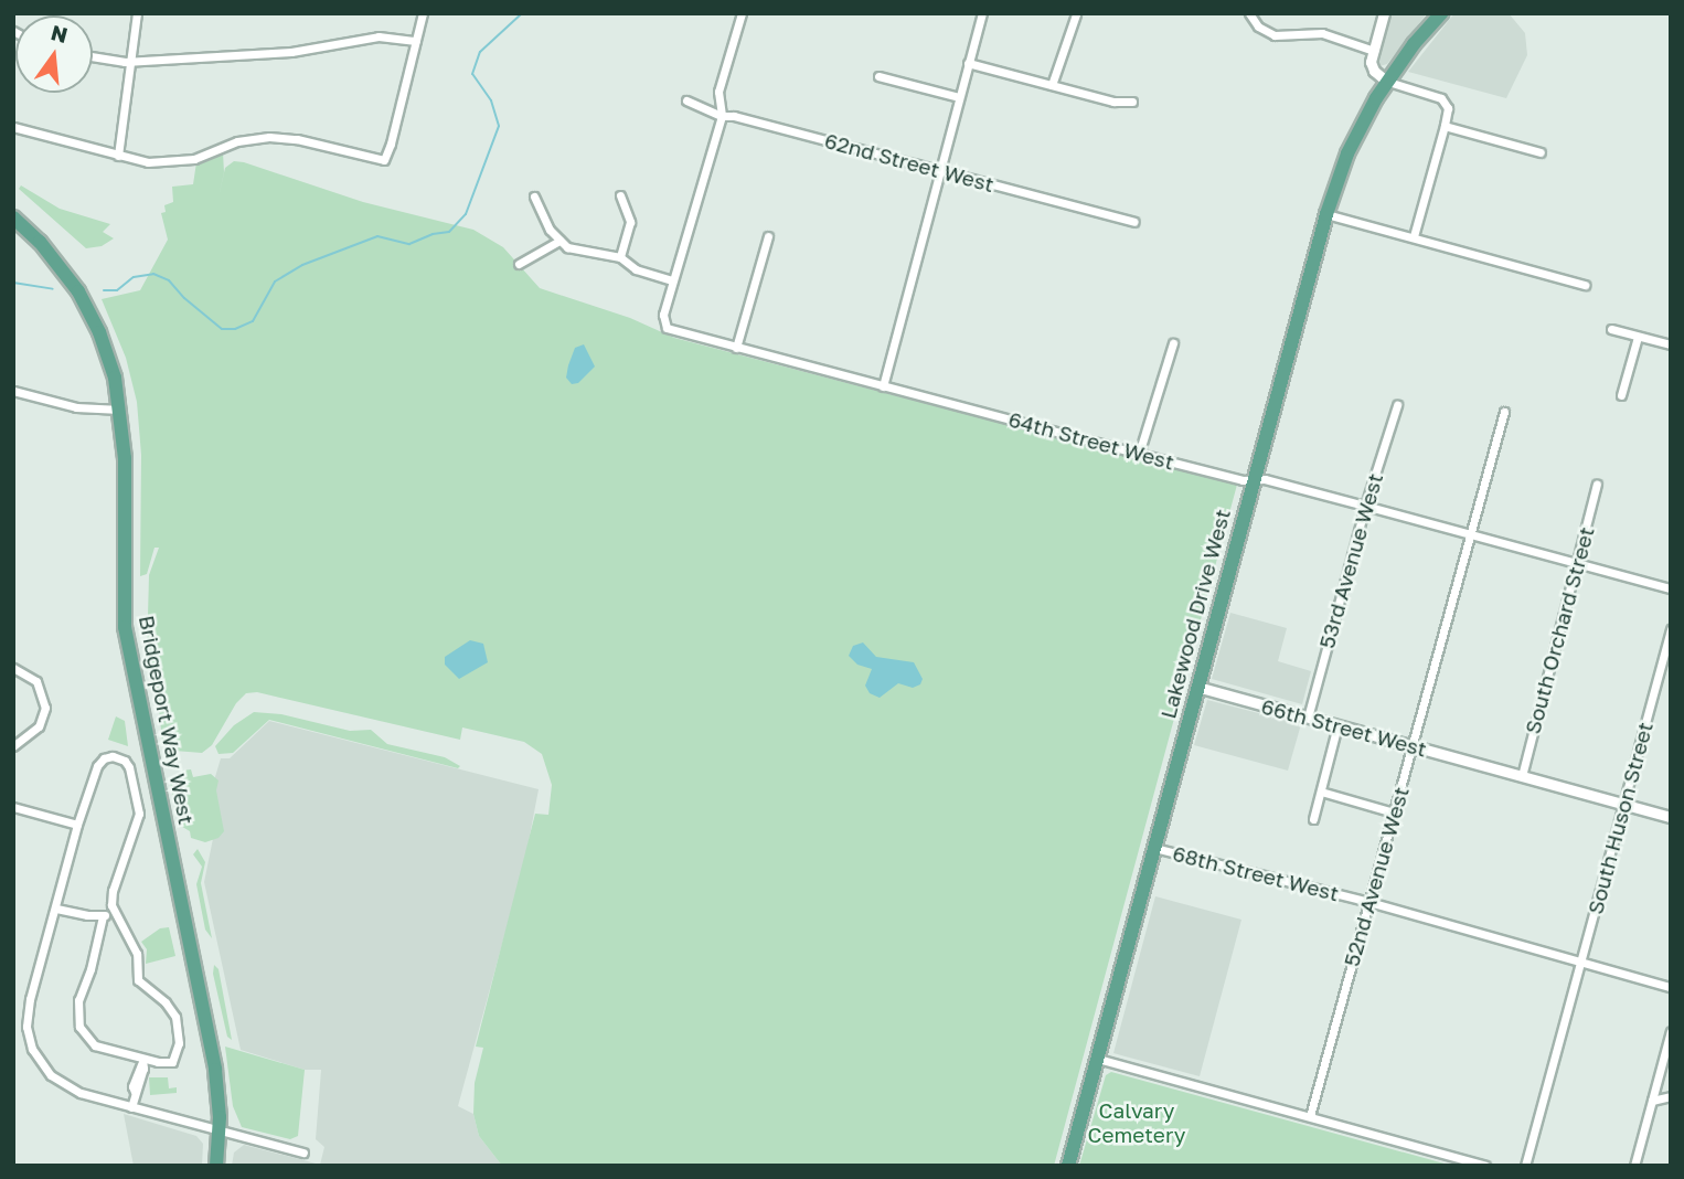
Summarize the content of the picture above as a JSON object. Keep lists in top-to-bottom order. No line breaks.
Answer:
{"streets":{"main road":["Lakewood Drive West","Bridgeport Way West"],"street":["62nd Street West","64th Street West","53rd Avenue West","South Orchard Street","66th Street West","South Huson Street","68th Street West","52nd Avenue West"]},"crossings":[["64th Street West","53rd Avenue West"],["64th Street West","Lakewood Drive West"],["64th Street West","South Orchard Street"],["64th Street West","52nd Avenue West"],["53rd Avenue West","66th Street West"],["Lakewood Drive West","66th Street West"],["Lakewood Drive West","68th Street West"],["South Orchard Street","66th Street West"],["66th Street West","South Huson Street"],["66th Street West","52nd Avenue West"],["South Huson Street","68th Street West"],["68th Street West","52nd Avenue West"]],"parks":["Calvary Cemetery"],"north":"top"}
